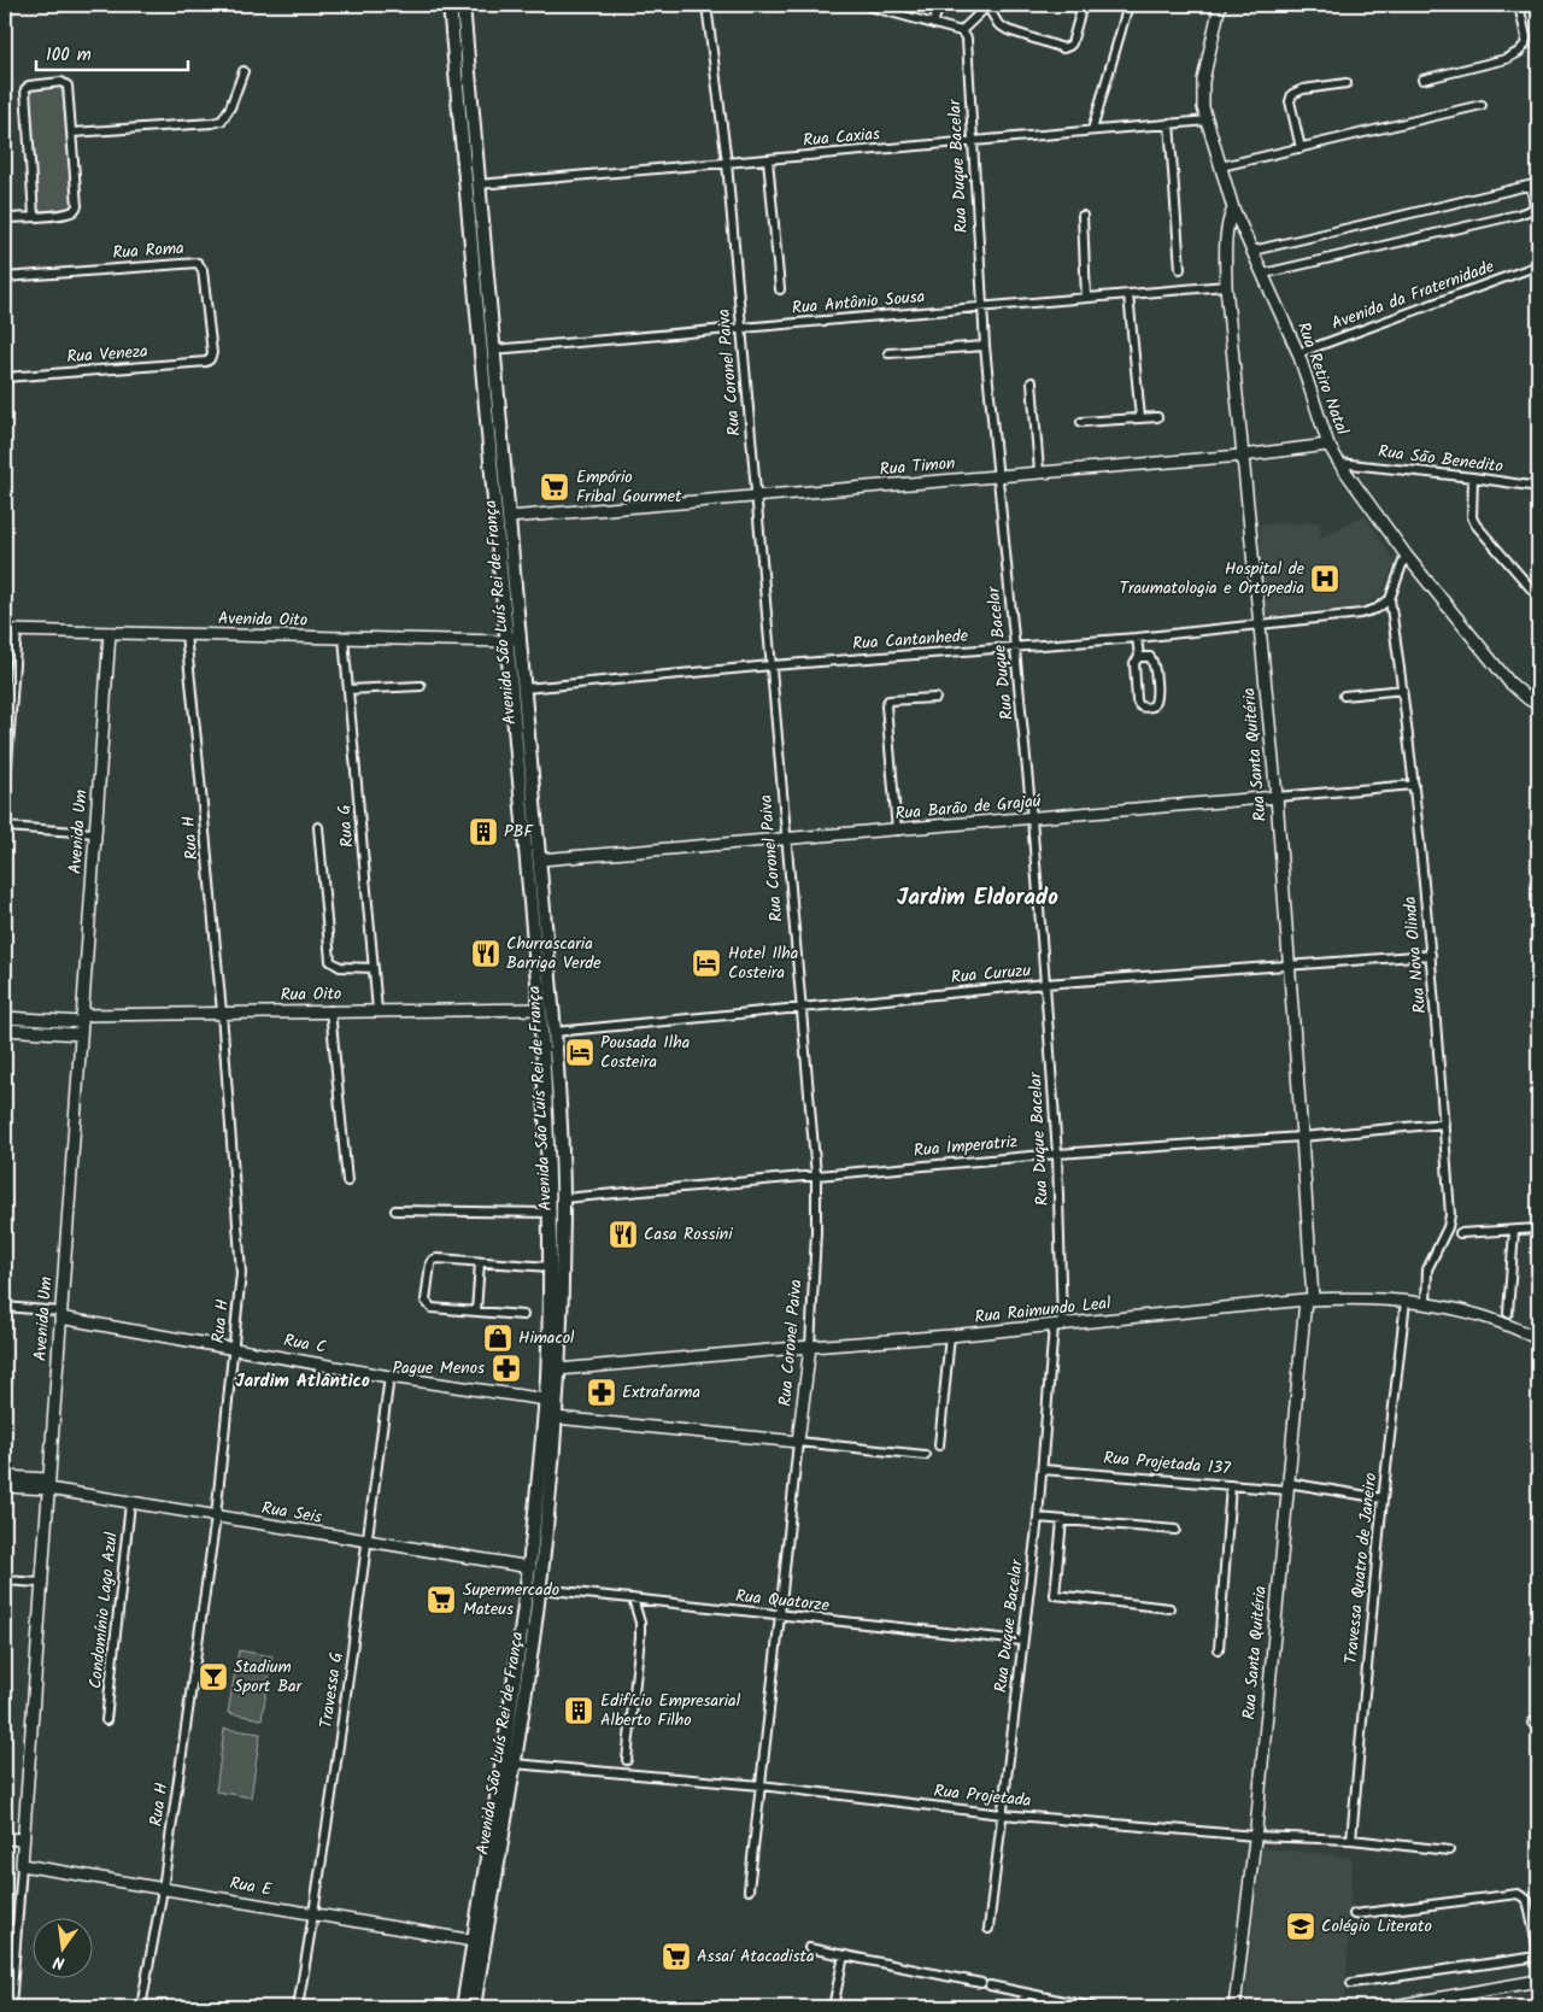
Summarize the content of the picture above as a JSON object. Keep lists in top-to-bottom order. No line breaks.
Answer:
{"streets":{"main road":["Avenida São Luís Rei de França"],"street":["Rua Caxias","Rua Duque Bacelar","Rua Roma","Avenida da Fraternidade","Rua Antônio Sousa","Rua Veneza","Rua Coronel Paiva","Rua Retiro Natal","Rua São Benedito","Rua Timon","Avenida Oito","Rua Cantanhede","Rua Santa Quitéria","Rua Barão de Grajaú","Rua G","Avenida Um","Rua H","Rua Nova Olinda","Rua Curuzu","Rua Oito","Rua Imperatriz","Rua Raimundo Leal","Rua C","Rua Projetada 137","Rua Seis","Travessa Quatro de Janeiro","Rua Quatorze","Condomínio Lago Azul","Travessa G","Rua Projetada","Rua E"]},"crossings":[["Rua Caxias","Rua Duque Bacelar"],["Rua Caxias","Rua Coronel Paiva"],["Rua Caxias","Rua Retiro Natal"],["Rua Caxias","Avenida São Luís Rei de França"],["Rua Duque Bacelar","Rua Antônio Sousa"],["Rua Duque Bacelar","Rua Timon"],["Rua Duque Bacelar","Rua Cantanhede"],["Rua Duque Bacelar","Rua Barão de Grajaú"],["Rua Duque Bacelar","Rua Curuzu"],["Rua Duque Bacelar","Rua Imperatriz"],["Rua Duque Bacelar","Rua Raimundo Leal"],["Rua Duque Bacelar","Rua Projetada 137"],["Rua Duque Bacelar","Rua Quatorze"],["Rua Duque Bacelar","Rua Projetada"],["Rua Roma","Rua Veneza"],["Avenida da Fraternidade","Rua Retiro Natal"],["Rua Antônio Sousa","Rua Coronel Paiva"],["Rua Antônio Sousa","Avenida São Luís Rei de França"],["Rua Antônio Sousa","Rua Santa Quitéria"],["Rua Coronel Paiva","Rua Timon"],["Rua Coronel Paiva","Rua Cantanhede"],["Rua Coronel Paiva","Rua Barão de Grajaú"],["Rua Coronel Paiva","Rua Curuzu"],["Rua Coronel Paiva","Rua Imperatriz"],["Rua Coronel Paiva","Rua Raimundo Leal"],["Rua Coronel Paiva","Rua Quatorze"],["Rua Coronel Paiva","Rua Projetada"],["Rua Retiro Natal","Rua São Benedito"],["Rua Retiro Natal","Rua Timon"],["Rua Retiro Natal","Rua Santa Quitéria"],["Rua Timon","Avenida São Luís Rei de França"],["Rua Timon","Rua Santa Quitéria"],["Avenida São Luís Rei de França","Avenida Oito"],["Avenida São Luís Rei de França","Rua Cantanhede"],["Avenida São Luís Rei de França","Rua Barão de Grajaú"],["Avenida São Luís Rei de França","Rua Curuzu"],["Avenida São Luís Rei de França","Rua Oito"],["Avenida São Luís Rei de França","Rua Imperatriz"],["Avenida São Luís Rei de França","Rua Raimundo Leal"],["Avenida São Luís Rei de França","Rua C"],["Avenida São Luís Rei de França","Rua Seis"],["Avenida São Luís Rei de França","Rua Quatorze"],["Avenida São Luís Rei de França","Rua Projetada"],["Avenida São Luís Rei de França","Rua E"],["Avenida Oito","Rua G"],["Avenida Oito","Avenida Um"],["Avenida Oito","Rua H"],["Rua Cantanhede","Rua Santa Quitéria"],["Rua Cantanhede","Rua Nova Olinda"],["Rua Santa Quitéria","Rua Barão de Grajaú"],["Rua Santa Quitéria","Rua Curuzu"],["Rua Santa Quitéria","Rua Imperatriz"],["Rua Santa Quitéria","Rua Raimundo Leal"],["Rua Santa Quitéria","Rua Projetada 137"],["Rua Santa Quitéria","Rua Projetada"],["Rua Barão de Grajaú","Rua Nova Olinda"],["Rua G","Rua Oito"],["Avenida Um","Rua Oito"],["Avenida Um","Rua C"],["Avenida Um","Rua Seis"],["Avenida Um","Rua E"],["Rua H","Rua Oito"],["Rua H","Rua C"],["Rua H","Rua Seis"],["Rua H","Rua E"],["Rua Nova Olinda","Rua Curuzu"],["Rua Nova Olinda","Rua Imperatriz"],["Rua Nova Olinda","Rua Raimundo Leal"],["Rua Raimundo Leal","Travessa Quatro de Janeiro"],["Rua C","Travessa G"],["Rua Projetada 137","Travessa Quatro de Janeiro"],["Rua Seis","Condomínio Lago Azul"],["Rua Seis","Travessa G"],["Travessa Quatro de Janeiro","Rua Projetada"],["Travessa G","Rua E"]],"districts":["Jardim Eldorado","Jardim Atlântico"],"places":{"supermarket":["Empório Fribal Gourmet","Supermercado Mateus","Assaí Atacadista"],"hospital":["Hospital de Traumatologia e Ortopedia"],"building":["PBF","Edifício Empresarial Alberto Filho"],"restaurant":["Churrascaria Barriga Verde","Casa Rossini"],"hotel":["Hotel Ilha Costeira","Pousada Ilha Costeira"],"shop":["Himacol"],"pharmacy":["Pague Menos","Extrafarma"],"bar":["Stadium Sport Bar"],"school or university":["Colégio Literato"]},"scale_bar":"100 m","north":"bottom"}
